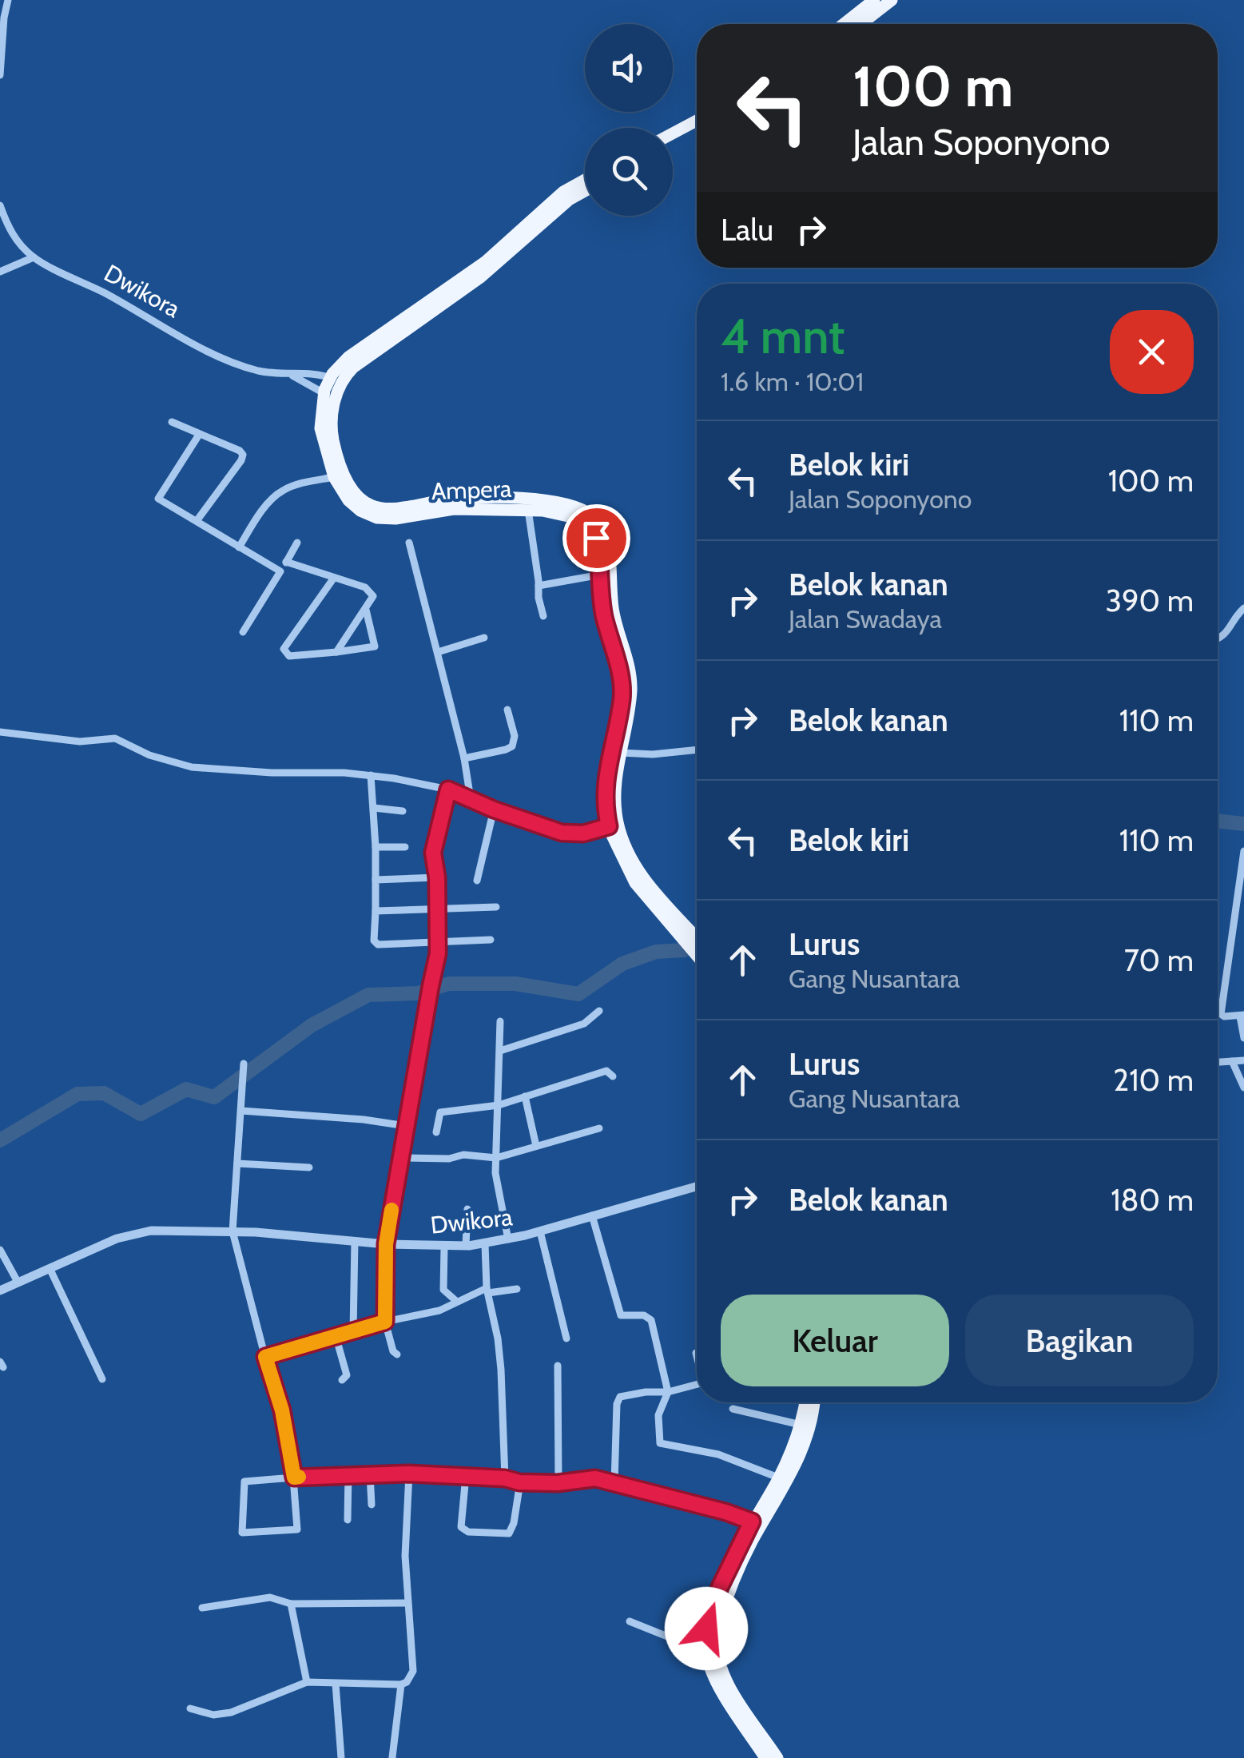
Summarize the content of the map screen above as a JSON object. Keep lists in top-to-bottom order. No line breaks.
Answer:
{"streets":{"main road":["Ampera"],"street":["Dwikora"]},"crossings":[["Dwikora","Ampera"]],"page":{"turn":["100 m","Jalan Soponyono"],"then":"Lalu","heading":["4 mnt","1.6 km · 10:01"],"list":[{"name":"Belok kiri","note":"Jalan Soponyono","value":"100 m"},{"name":"Belok kanan","note":"Jalan Swadaya","value":"390 m"},{"name":"Belok kanan","value":"110 m"},{"name":"Belok kiri","value":"110 m"},{"name":"Lurus","note":"Gang Nusantara","value":"70 m"},{"name":"Lurus","note":"Gang Nusantara","value":"210 m"},{"name":"Belok kanan","value":"180 m"}],"buttons":["Keluar","Bagikan"]}}
